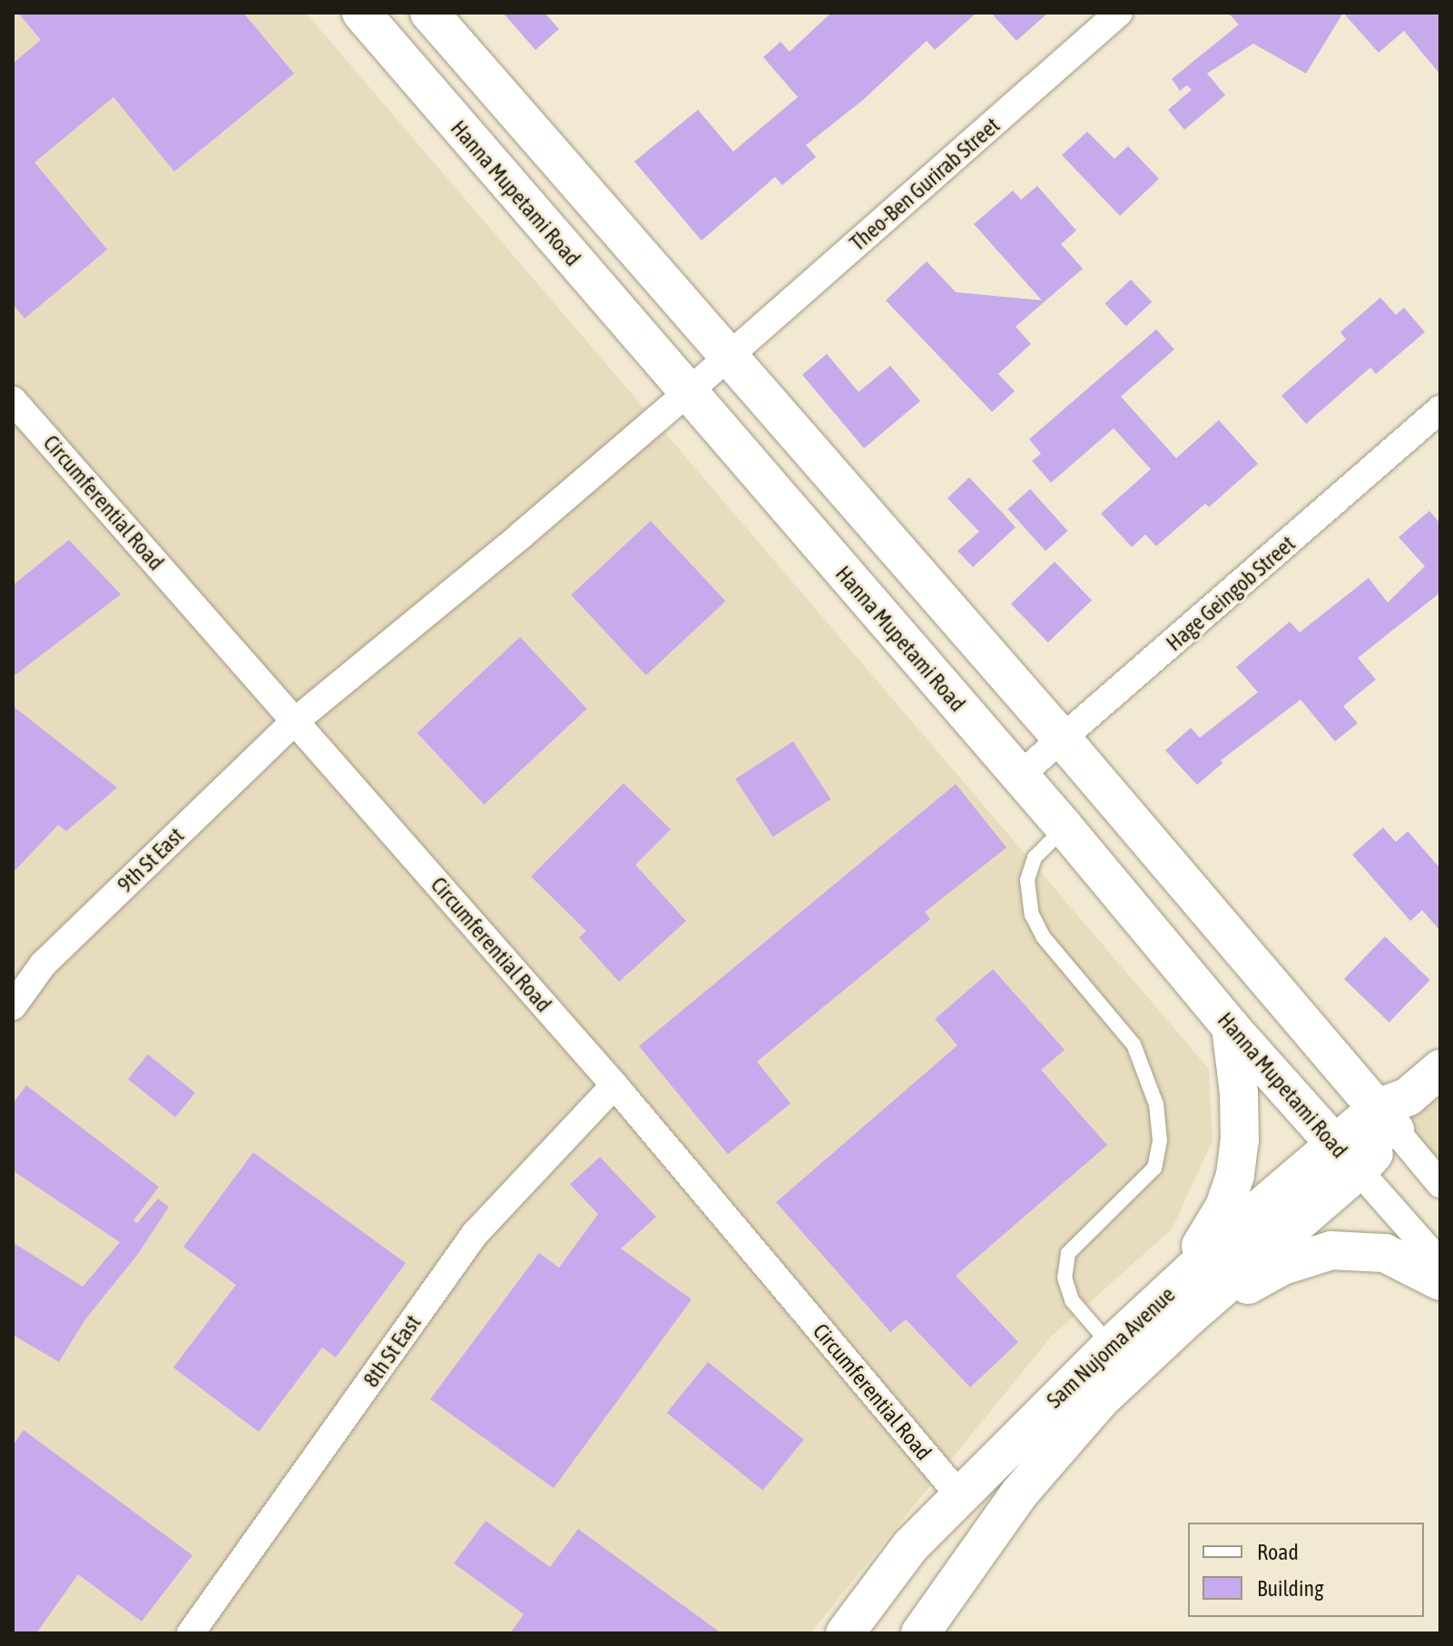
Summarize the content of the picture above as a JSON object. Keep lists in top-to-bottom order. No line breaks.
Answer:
{"streets":{"main road":["Hanna Mupetami Road","Sam Nujoma Avenue"],"street":["Theo-Ben Gurirab Street","Circumferential Road","Hage Geingob Street","9th St East","8th St East"]},"crossings":[["Theo-Ben Gurirab Street","Hanna Mupetami Road"],["Theo-Ben Gurirab Street","9th St East"],["Hanna Mupetami Road","Hage Geingob Street"],["Hanna Mupetami Road","9th St East"],["Hanna Mupetami Road","Sam Nujoma Avenue"],["Circumferential Road","9th St East"],["Circumferential Road","Sam Nujoma Avenue"],["Circumferential Road","8th St East"]],"legend":["Road","Building"]}
